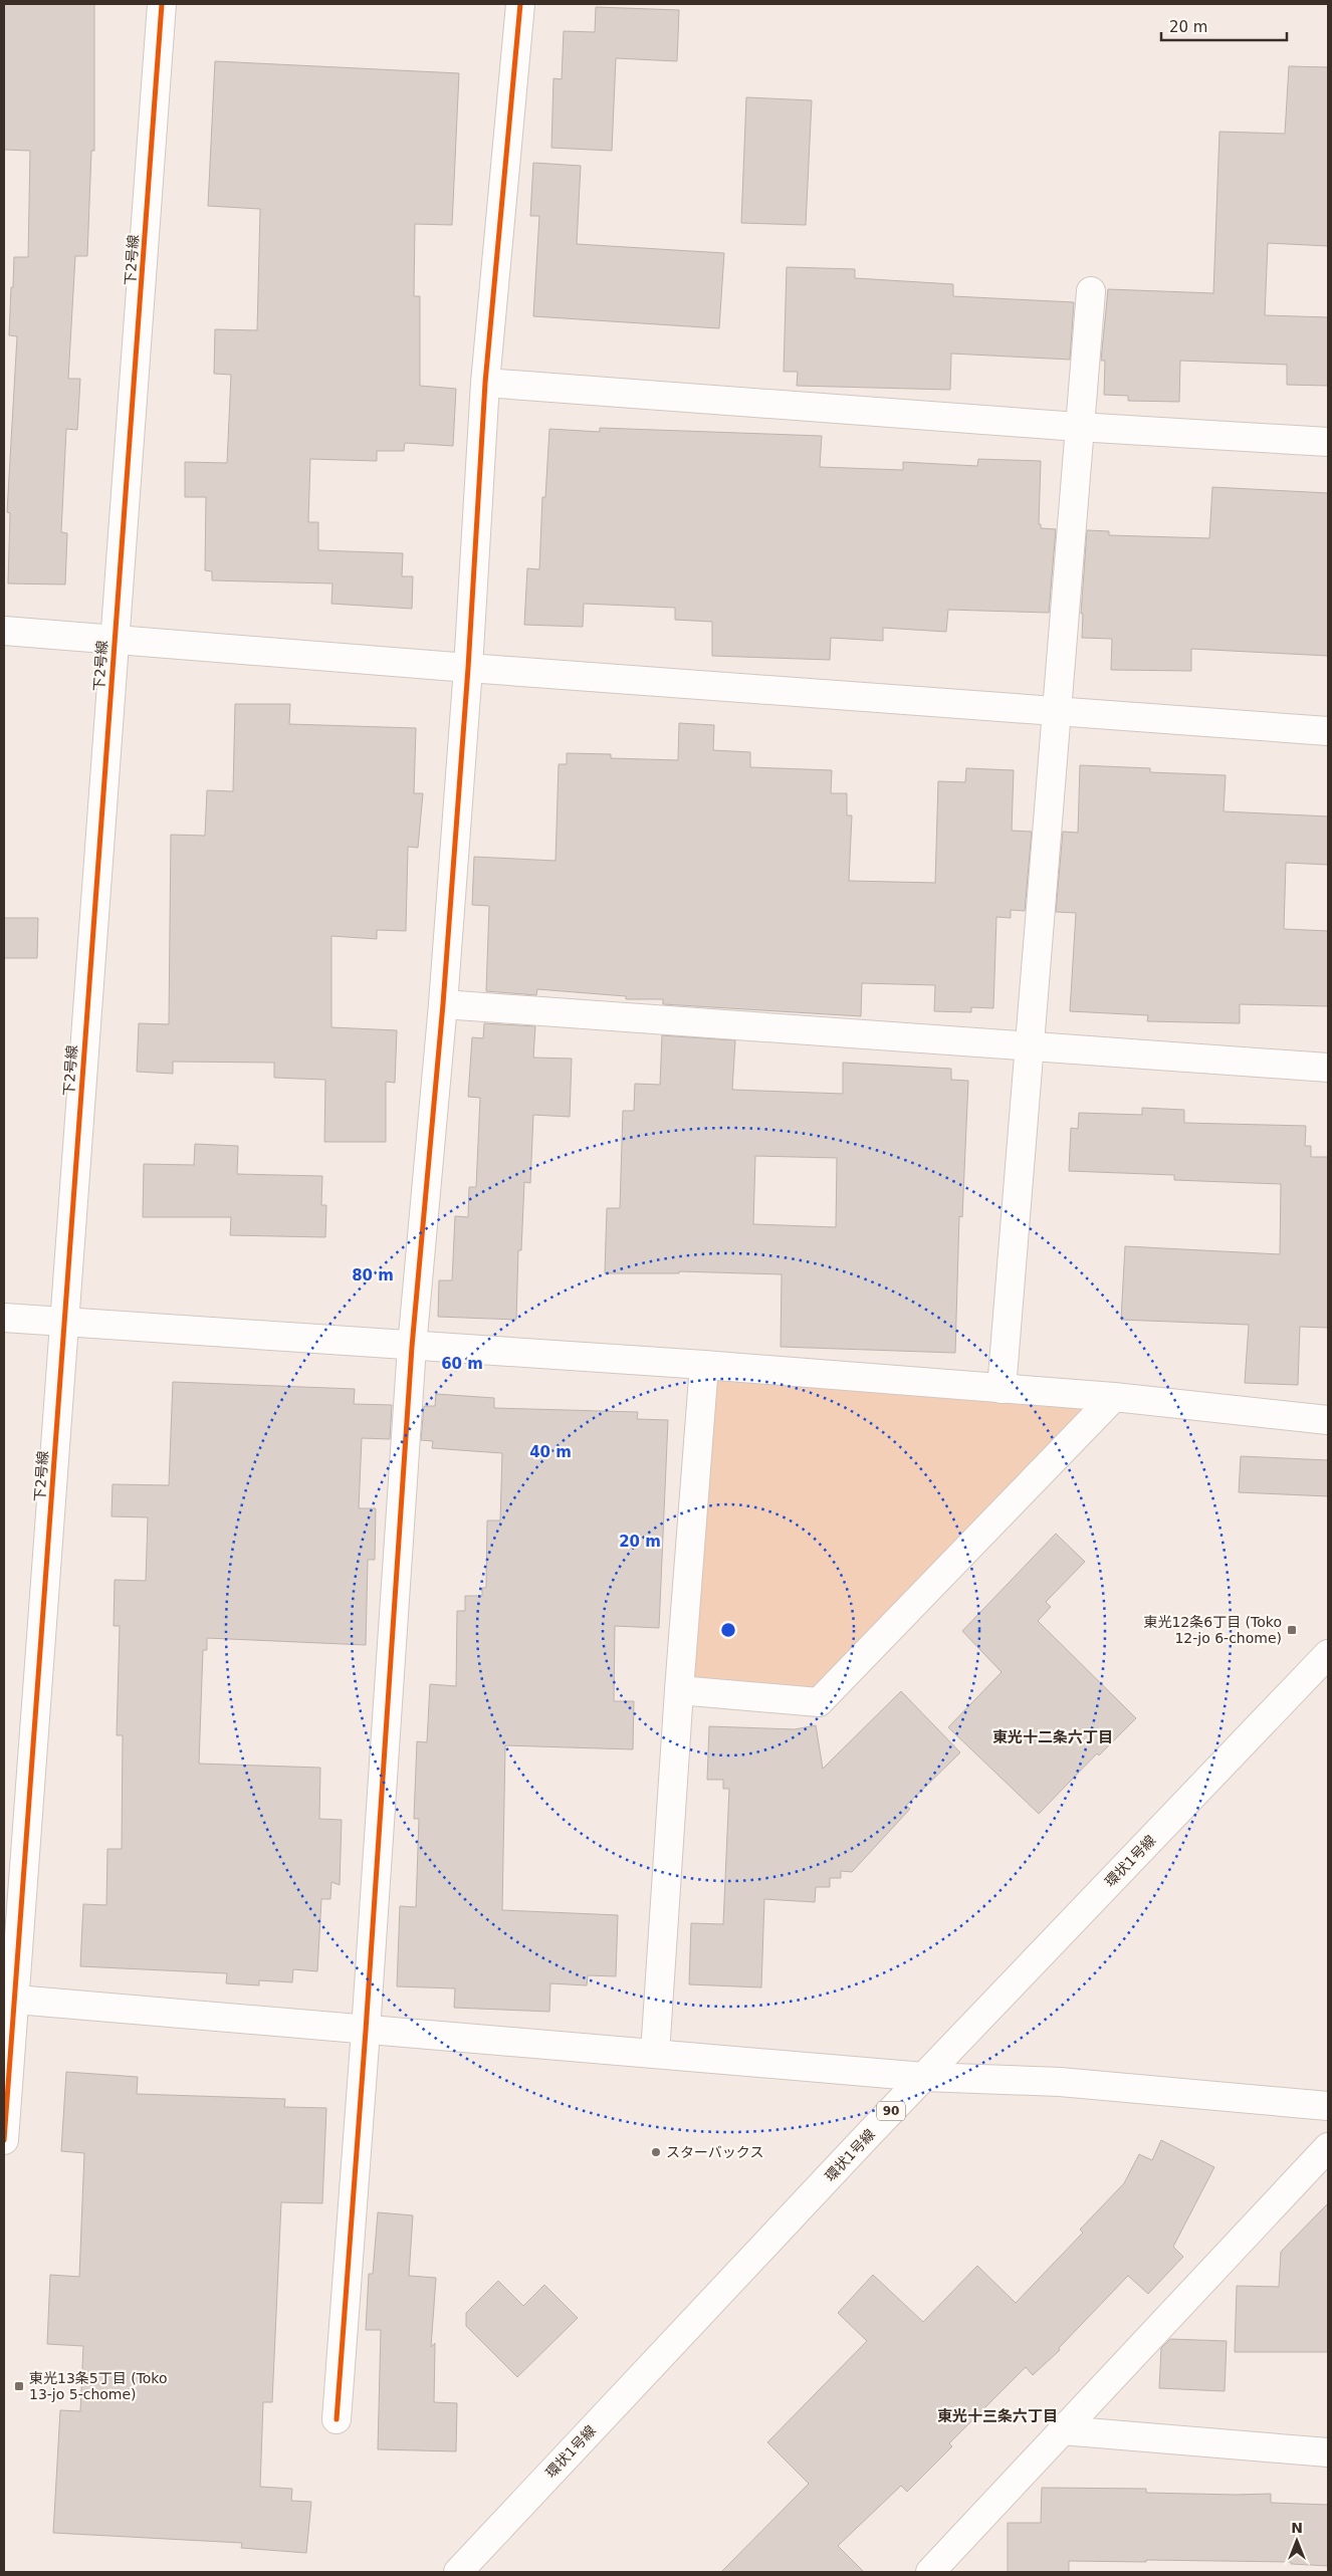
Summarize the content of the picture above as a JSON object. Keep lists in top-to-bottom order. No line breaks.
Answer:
{"streets":{"street":["下2号線","環状1号線","90"]},"districts":["東光十二条六丁目","東光十三条六丁目"],"places":{"transit":["東光12条6丁目 (Toko 12-jo 6-chome)","東光13条5丁目 (Toko 13-jo 5-chome)"],"other":["スターバックス"]},"scale_bar":"20 m","north":"top","rings":["80 m","60 m","40 m","20 m"]}
